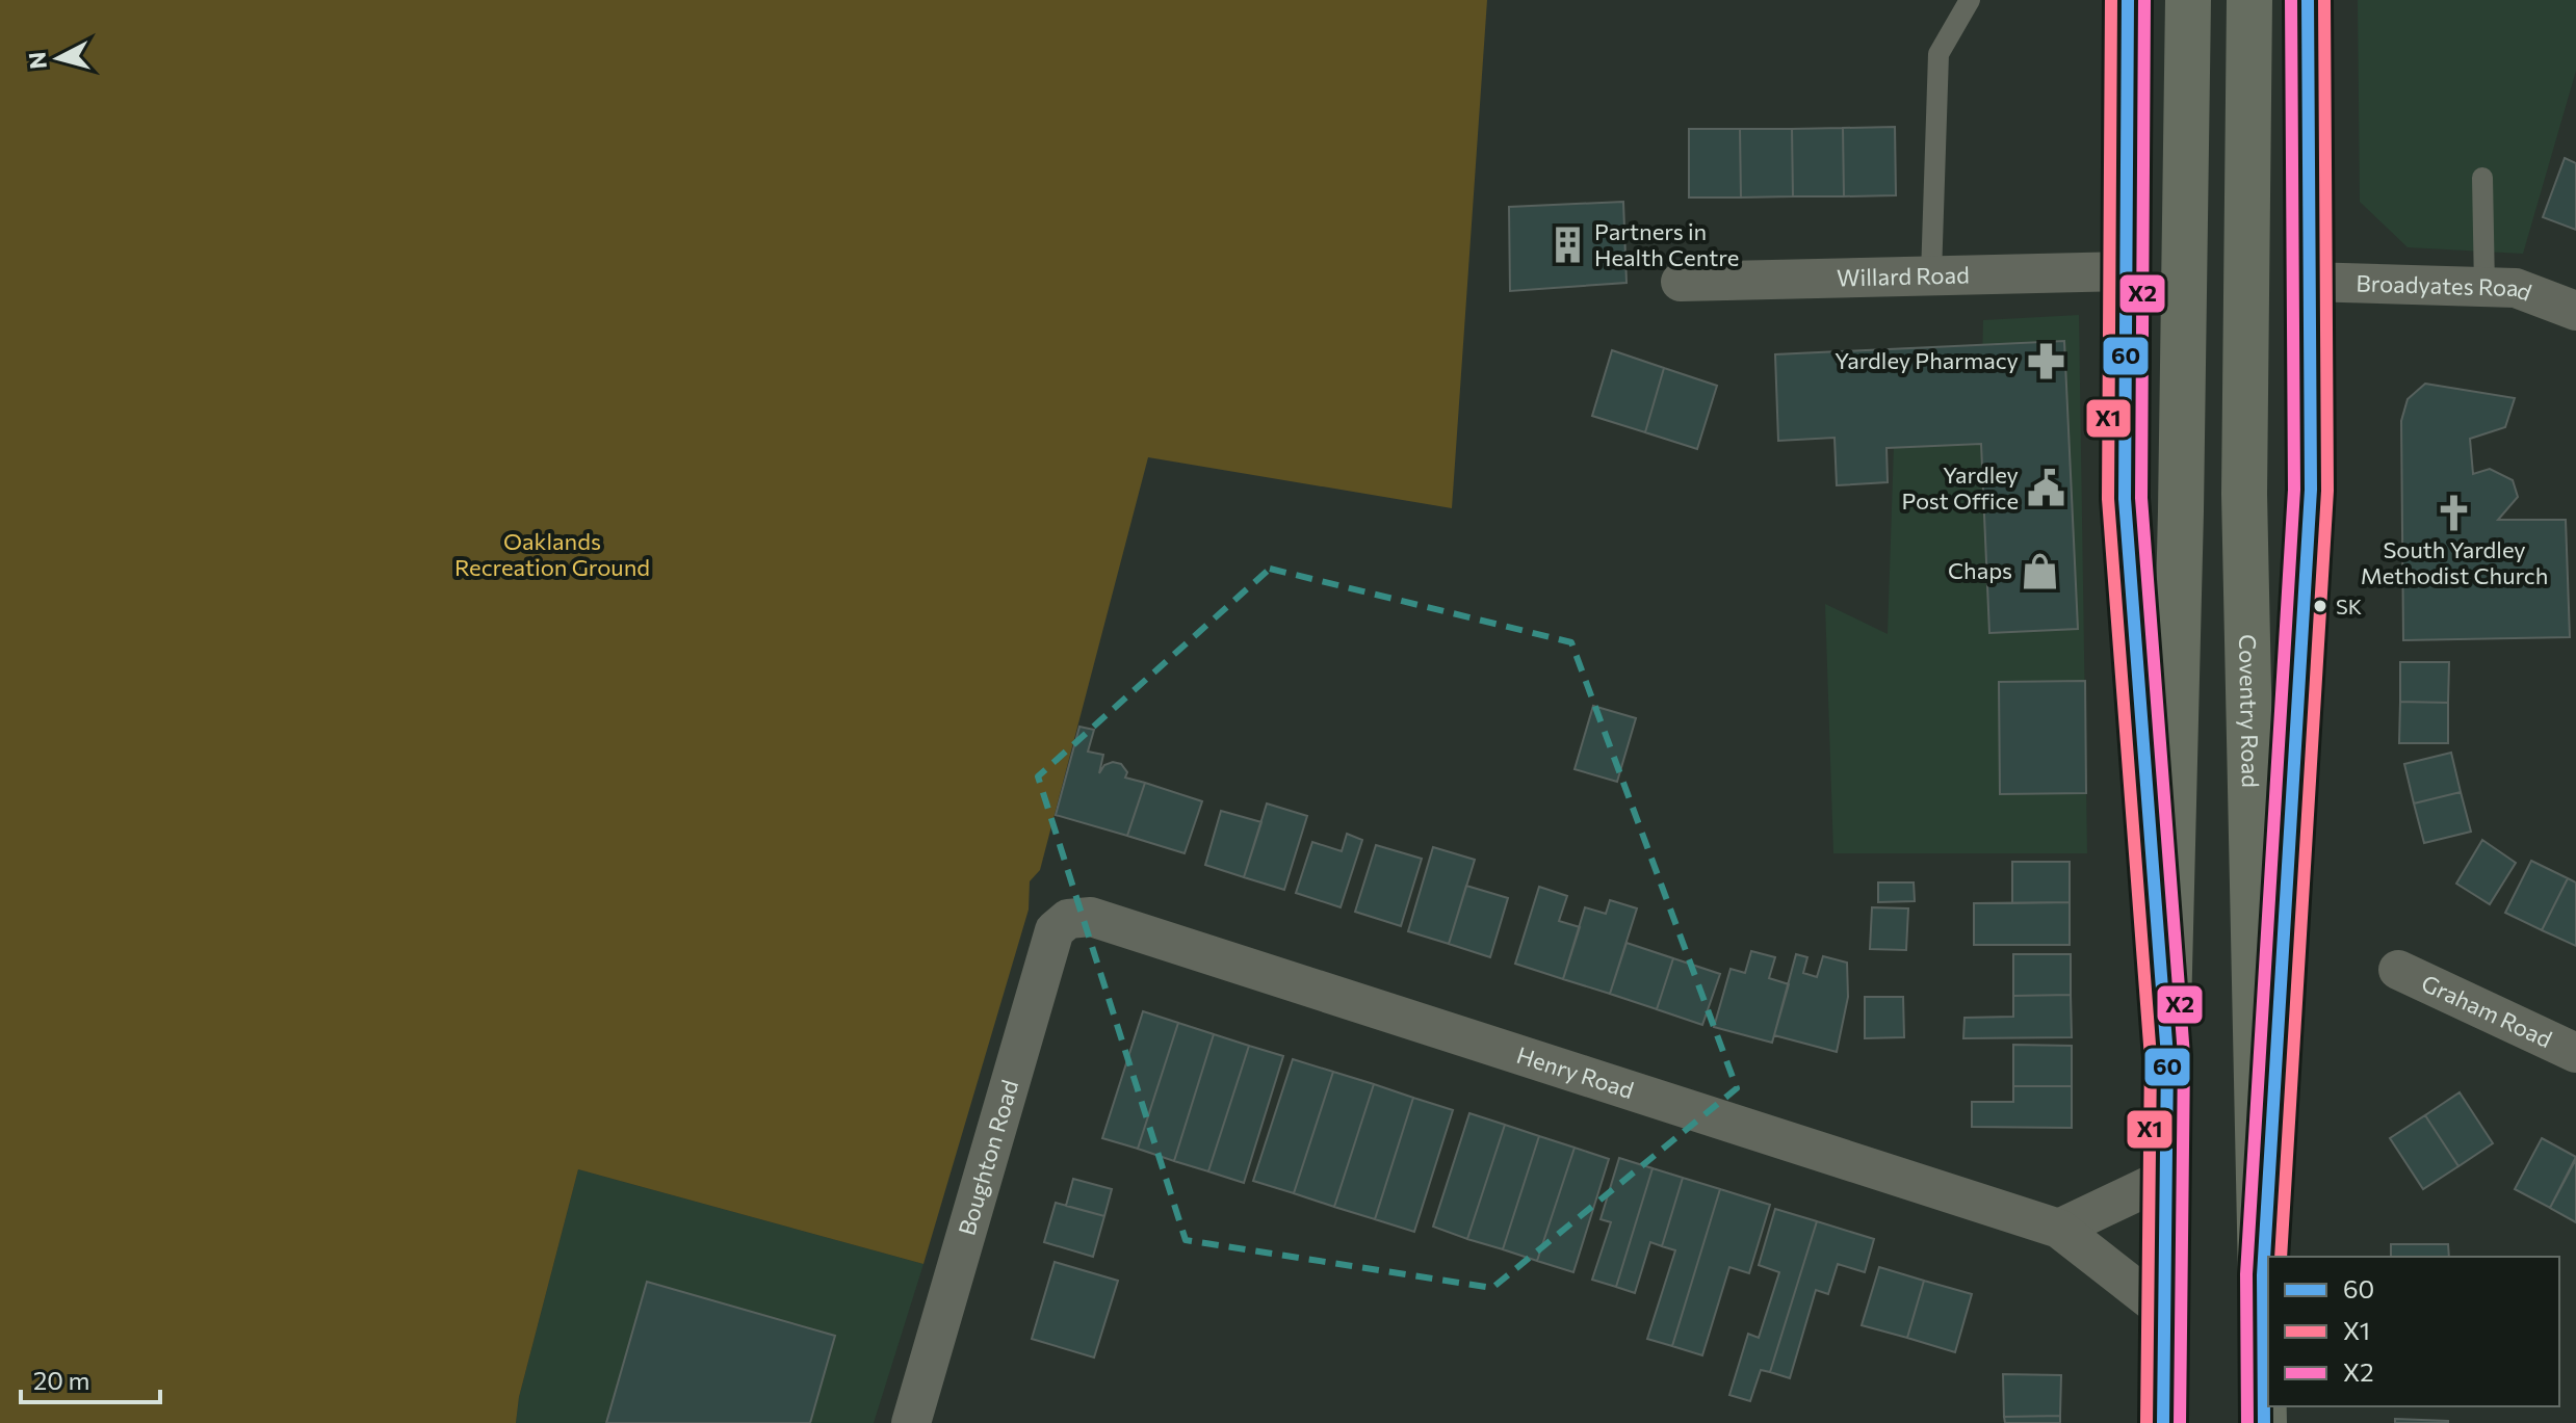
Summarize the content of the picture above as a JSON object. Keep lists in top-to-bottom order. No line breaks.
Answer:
{"streets":{"highway":["Coventry Road"],"street":["Willard Road","Broadyates Road","Graham Road","Henry Road","Boughton Road"]},"crossings":[["Henry Road","Boughton Road"]],"parks":["Oaklands Recreation Ground"],"places":{"building":["Partners in Health Centre"],"pharmacy":["Yardley Pharmacy"],"public building":["Yardley Post Office"],"church":["South Yardley Methodist Church"],"shop":["Chaps"],"other":["SK"]},"lines":["transit line 60","transit line X1","transit line X2"],"legend":["60","X1","X2"],"scale_bar":"20 m","north":"left"}
